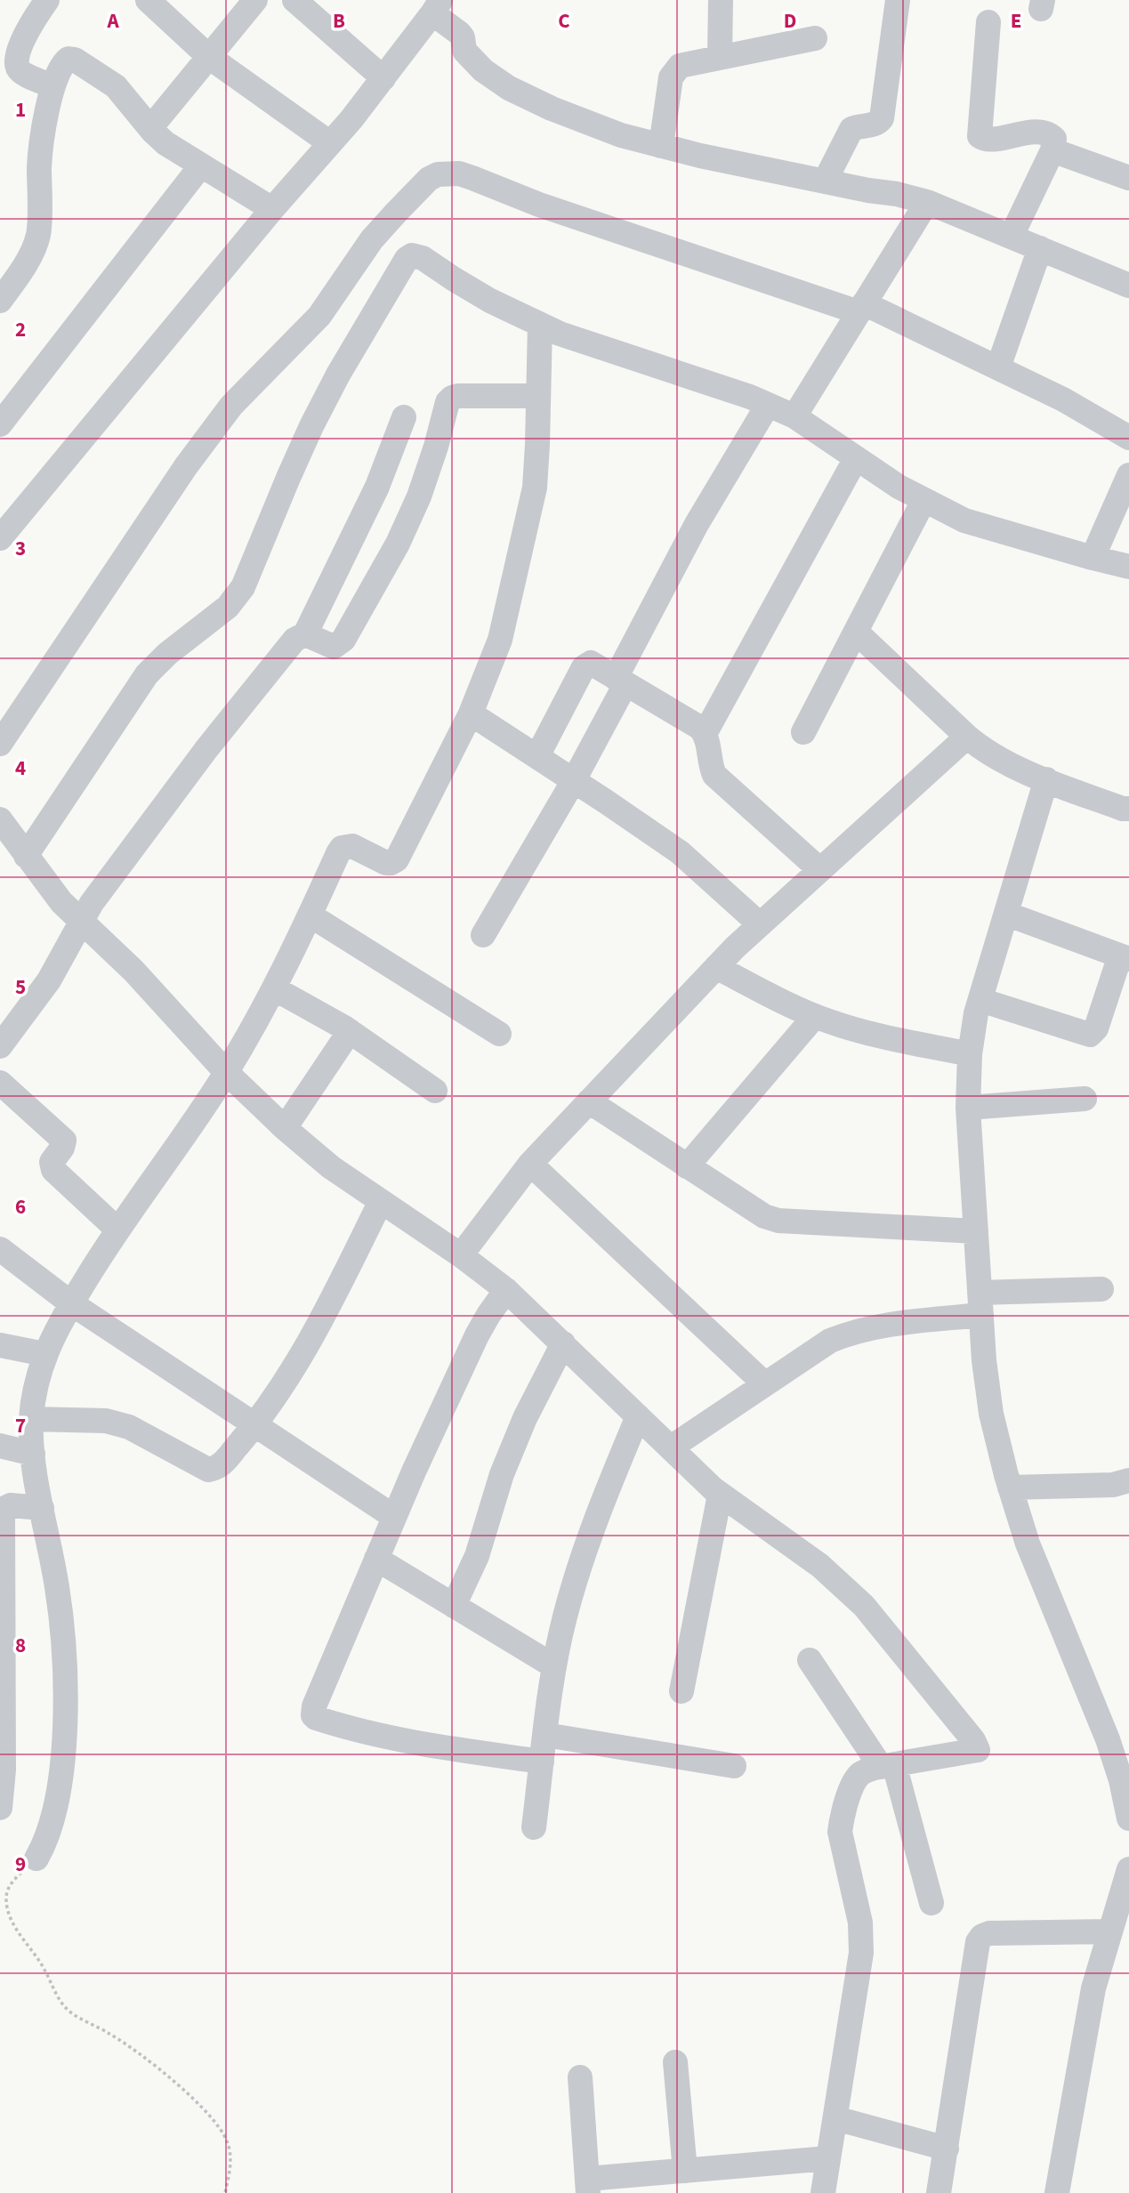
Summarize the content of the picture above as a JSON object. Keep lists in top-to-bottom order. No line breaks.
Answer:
{"grid":{"columns":["A","B","C","D","E"],"rows":["1","2","3","4","5","6","7","8","9"]}}
